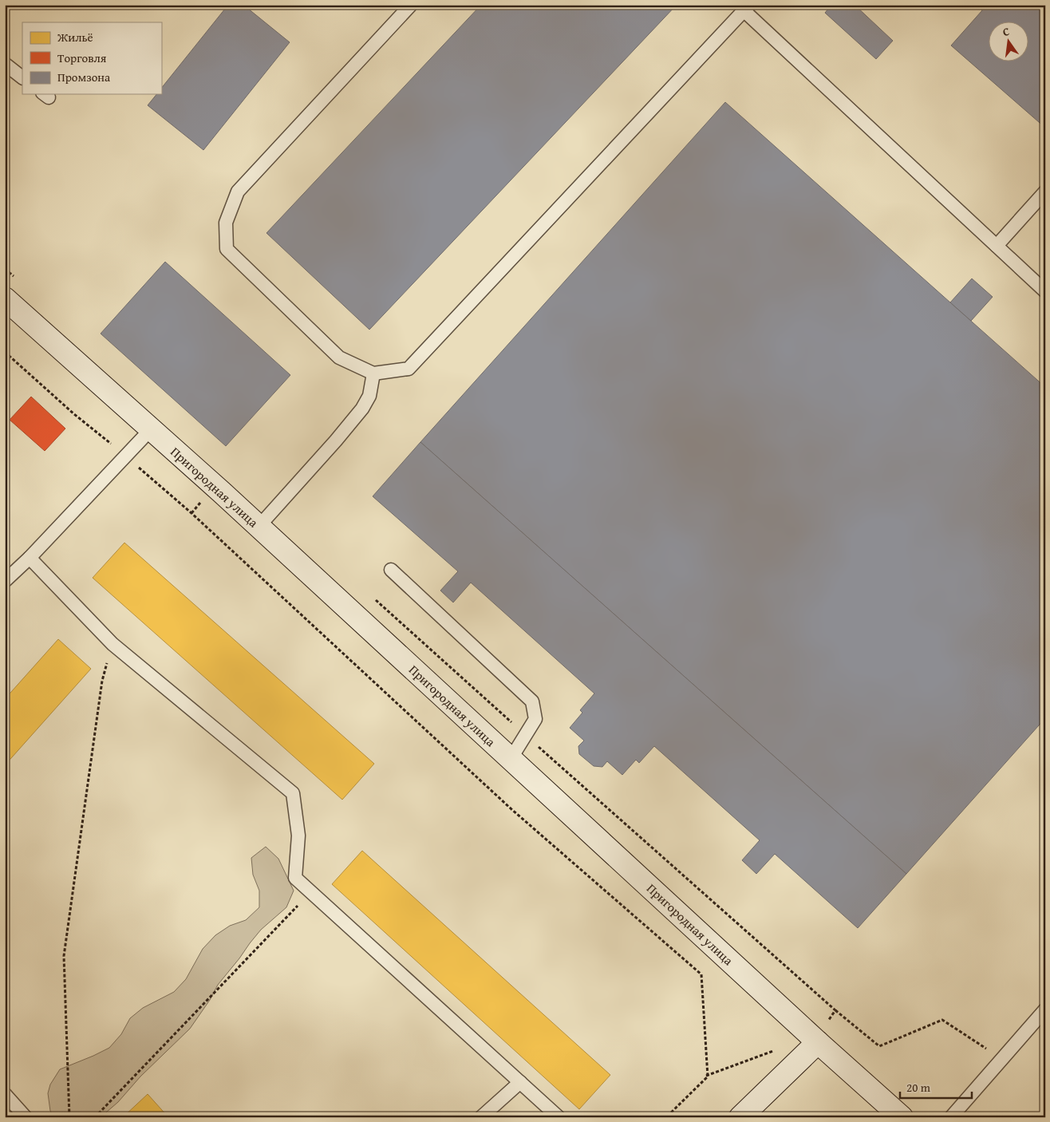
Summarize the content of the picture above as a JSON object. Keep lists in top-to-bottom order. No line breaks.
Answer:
{"streets":{"main road":["Пригородная улица"]},"legend":["Жильё","Торговля","Промзона"],"scale_bar":"20 m","north":"top"}
